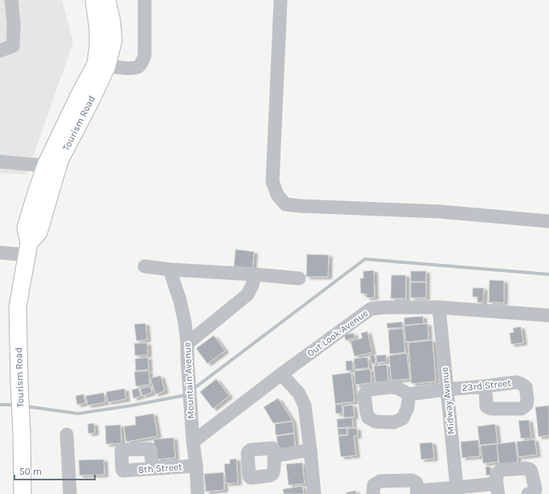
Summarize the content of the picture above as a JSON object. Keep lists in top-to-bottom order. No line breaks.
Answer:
{"streets":{"main road":["Tourism Road"],"street":["Out Look Avenue","Mountain Avenue","23rd Street","Midway Avenue","8th Street"]},"crossings":[["Out Look Avenue","Mountain Avenue"],["Out Look Avenue","Midway Avenue"],["Mountain Avenue","8th Street"],["23rd Street","Midway Avenue"]],"scale_bar":"50 m"}
